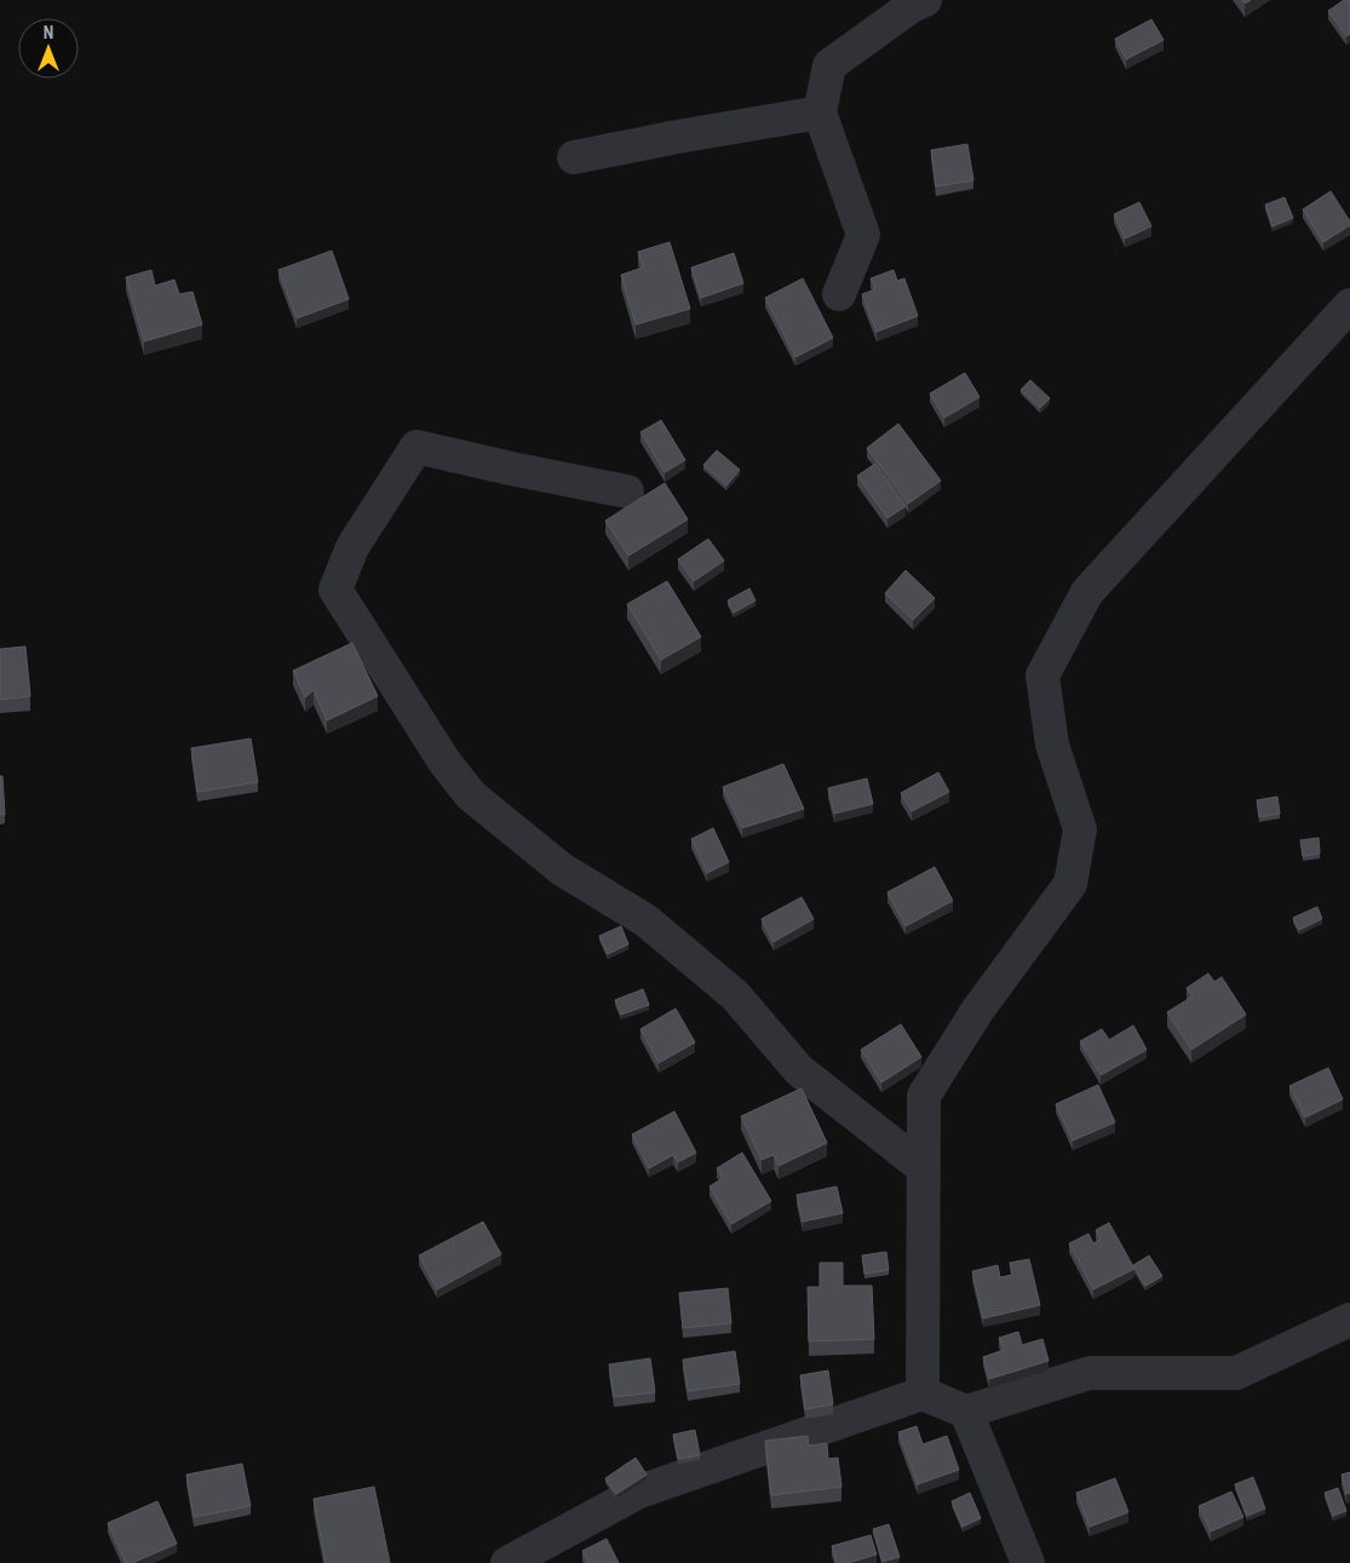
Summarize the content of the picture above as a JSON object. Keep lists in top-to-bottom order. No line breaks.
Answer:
{"north":"top"}
